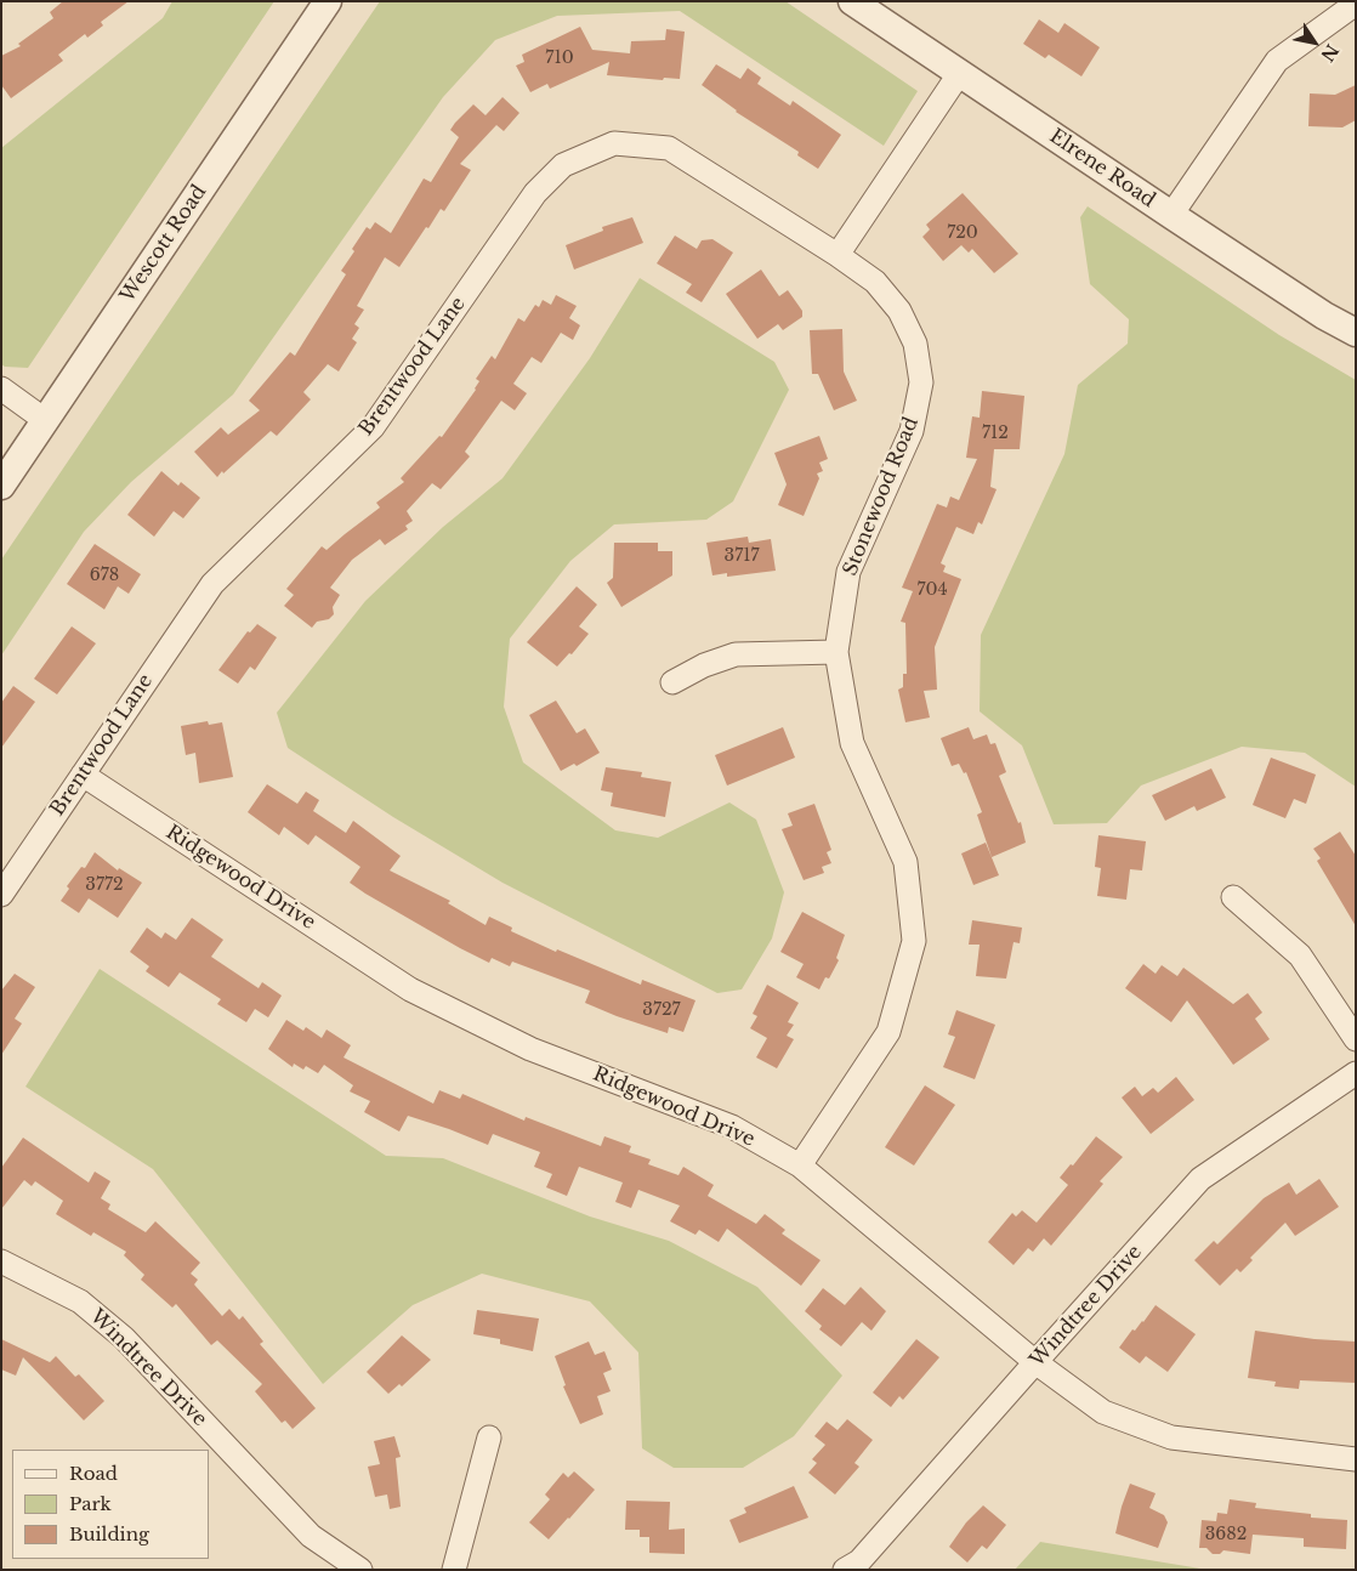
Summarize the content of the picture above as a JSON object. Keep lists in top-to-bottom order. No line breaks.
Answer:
{"streets":{"street":["Elrene Road","Wescott Road","Brentwood Lane","Stonewood Road","Ridgewood Drive","Windtree Drive"]},"crossings":[["Brentwood Lane","Stonewood Road"],["Brentwood Lane","Ridgewood Drive"],["Stonewood Road","Ridgewood Drive"],["Ridgewood Drive","Windtree Drive"]],"house_numbers":["710","720","712","3717","678","704","3772","3727","3682"],"legend":["Road","Park","Building"],"north":"bottom right"}
